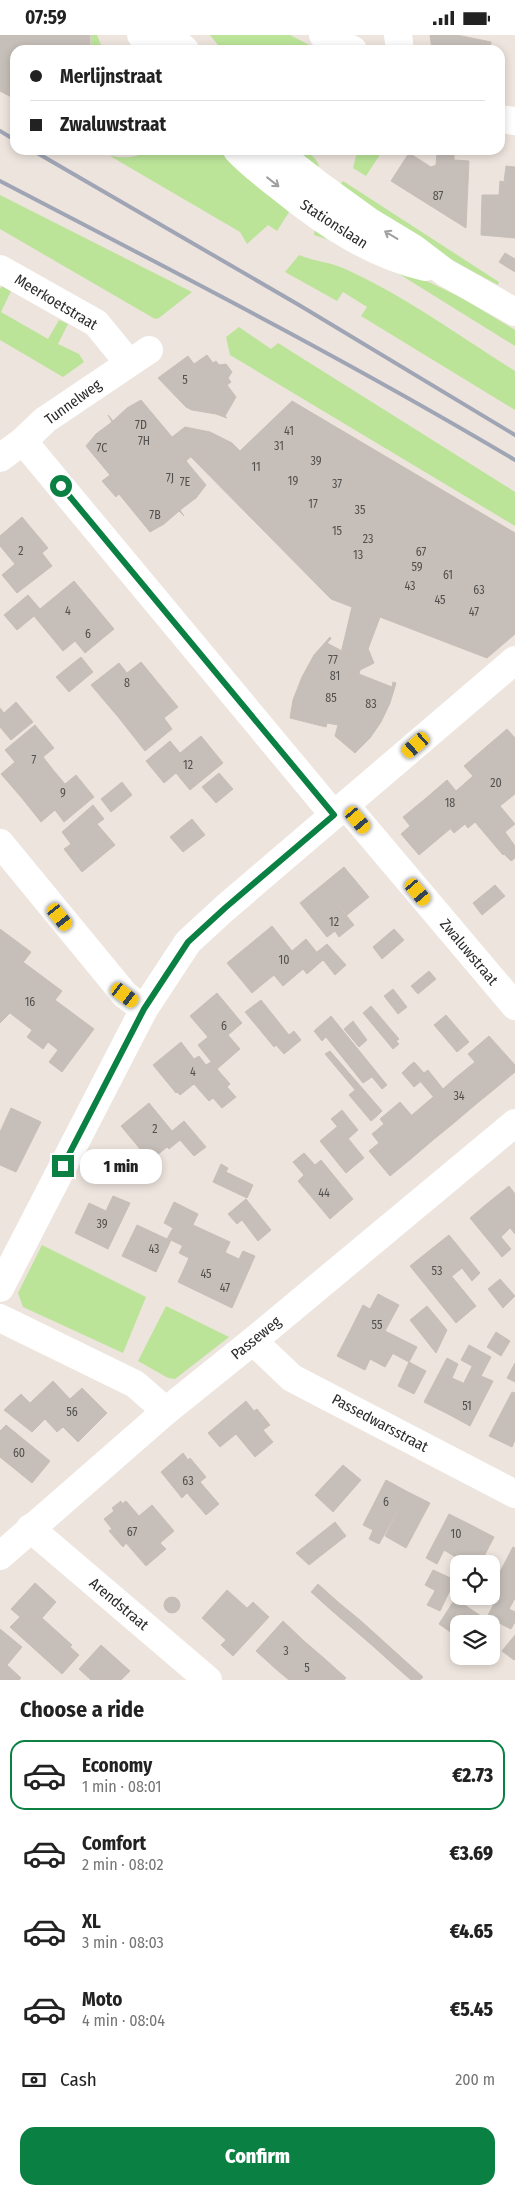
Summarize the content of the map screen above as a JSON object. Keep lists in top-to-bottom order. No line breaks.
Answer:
{"streets":{"street":["Stationslaan","Meerkoetstraat","Tunnelweg","Zwaluwstraat","Passeweg","Passedwarsstraat","Arendstraat"]},"crossings":[["Meerkoetstraat","Tunnelweg"],["Tunnelweg","Zwaluwstraat"],["Passeweg","Passedwarsstraat"],["Passeweg","Arendstraat"]],"house_numbers":["87","5","7D","41","7H","31","7C","39","11","7J","19","7E","37","17","35","7B","15","23","2","67","13","59","61","43","63","45","4","47","6","77","81","8","85","83","7","12","20","9","18","12","10","16","6","4","34","2","44","39","43","53","45","47","55","51","56","60","63","6","67","10","3","5"],"page":{"status":"07:59","banner":["Merlijnstraat","Zwaluwstraat"],"bubble":"1 min","heading":"Choose a ride","list":[{"name":"Economy","note":"1 min · 08:01","value":"€2.73"},{"name":"Comfort","note":"2 min · 08:02","value":"€3.69"},{"name":"XL","note":"3 min · 08:03","value":"€4.65"},{"name":"Moto","note":"4 min · 08:04","value":"€5.45"}],"pay":["Cash","200 m"],"buttons":"Confirm"}}
